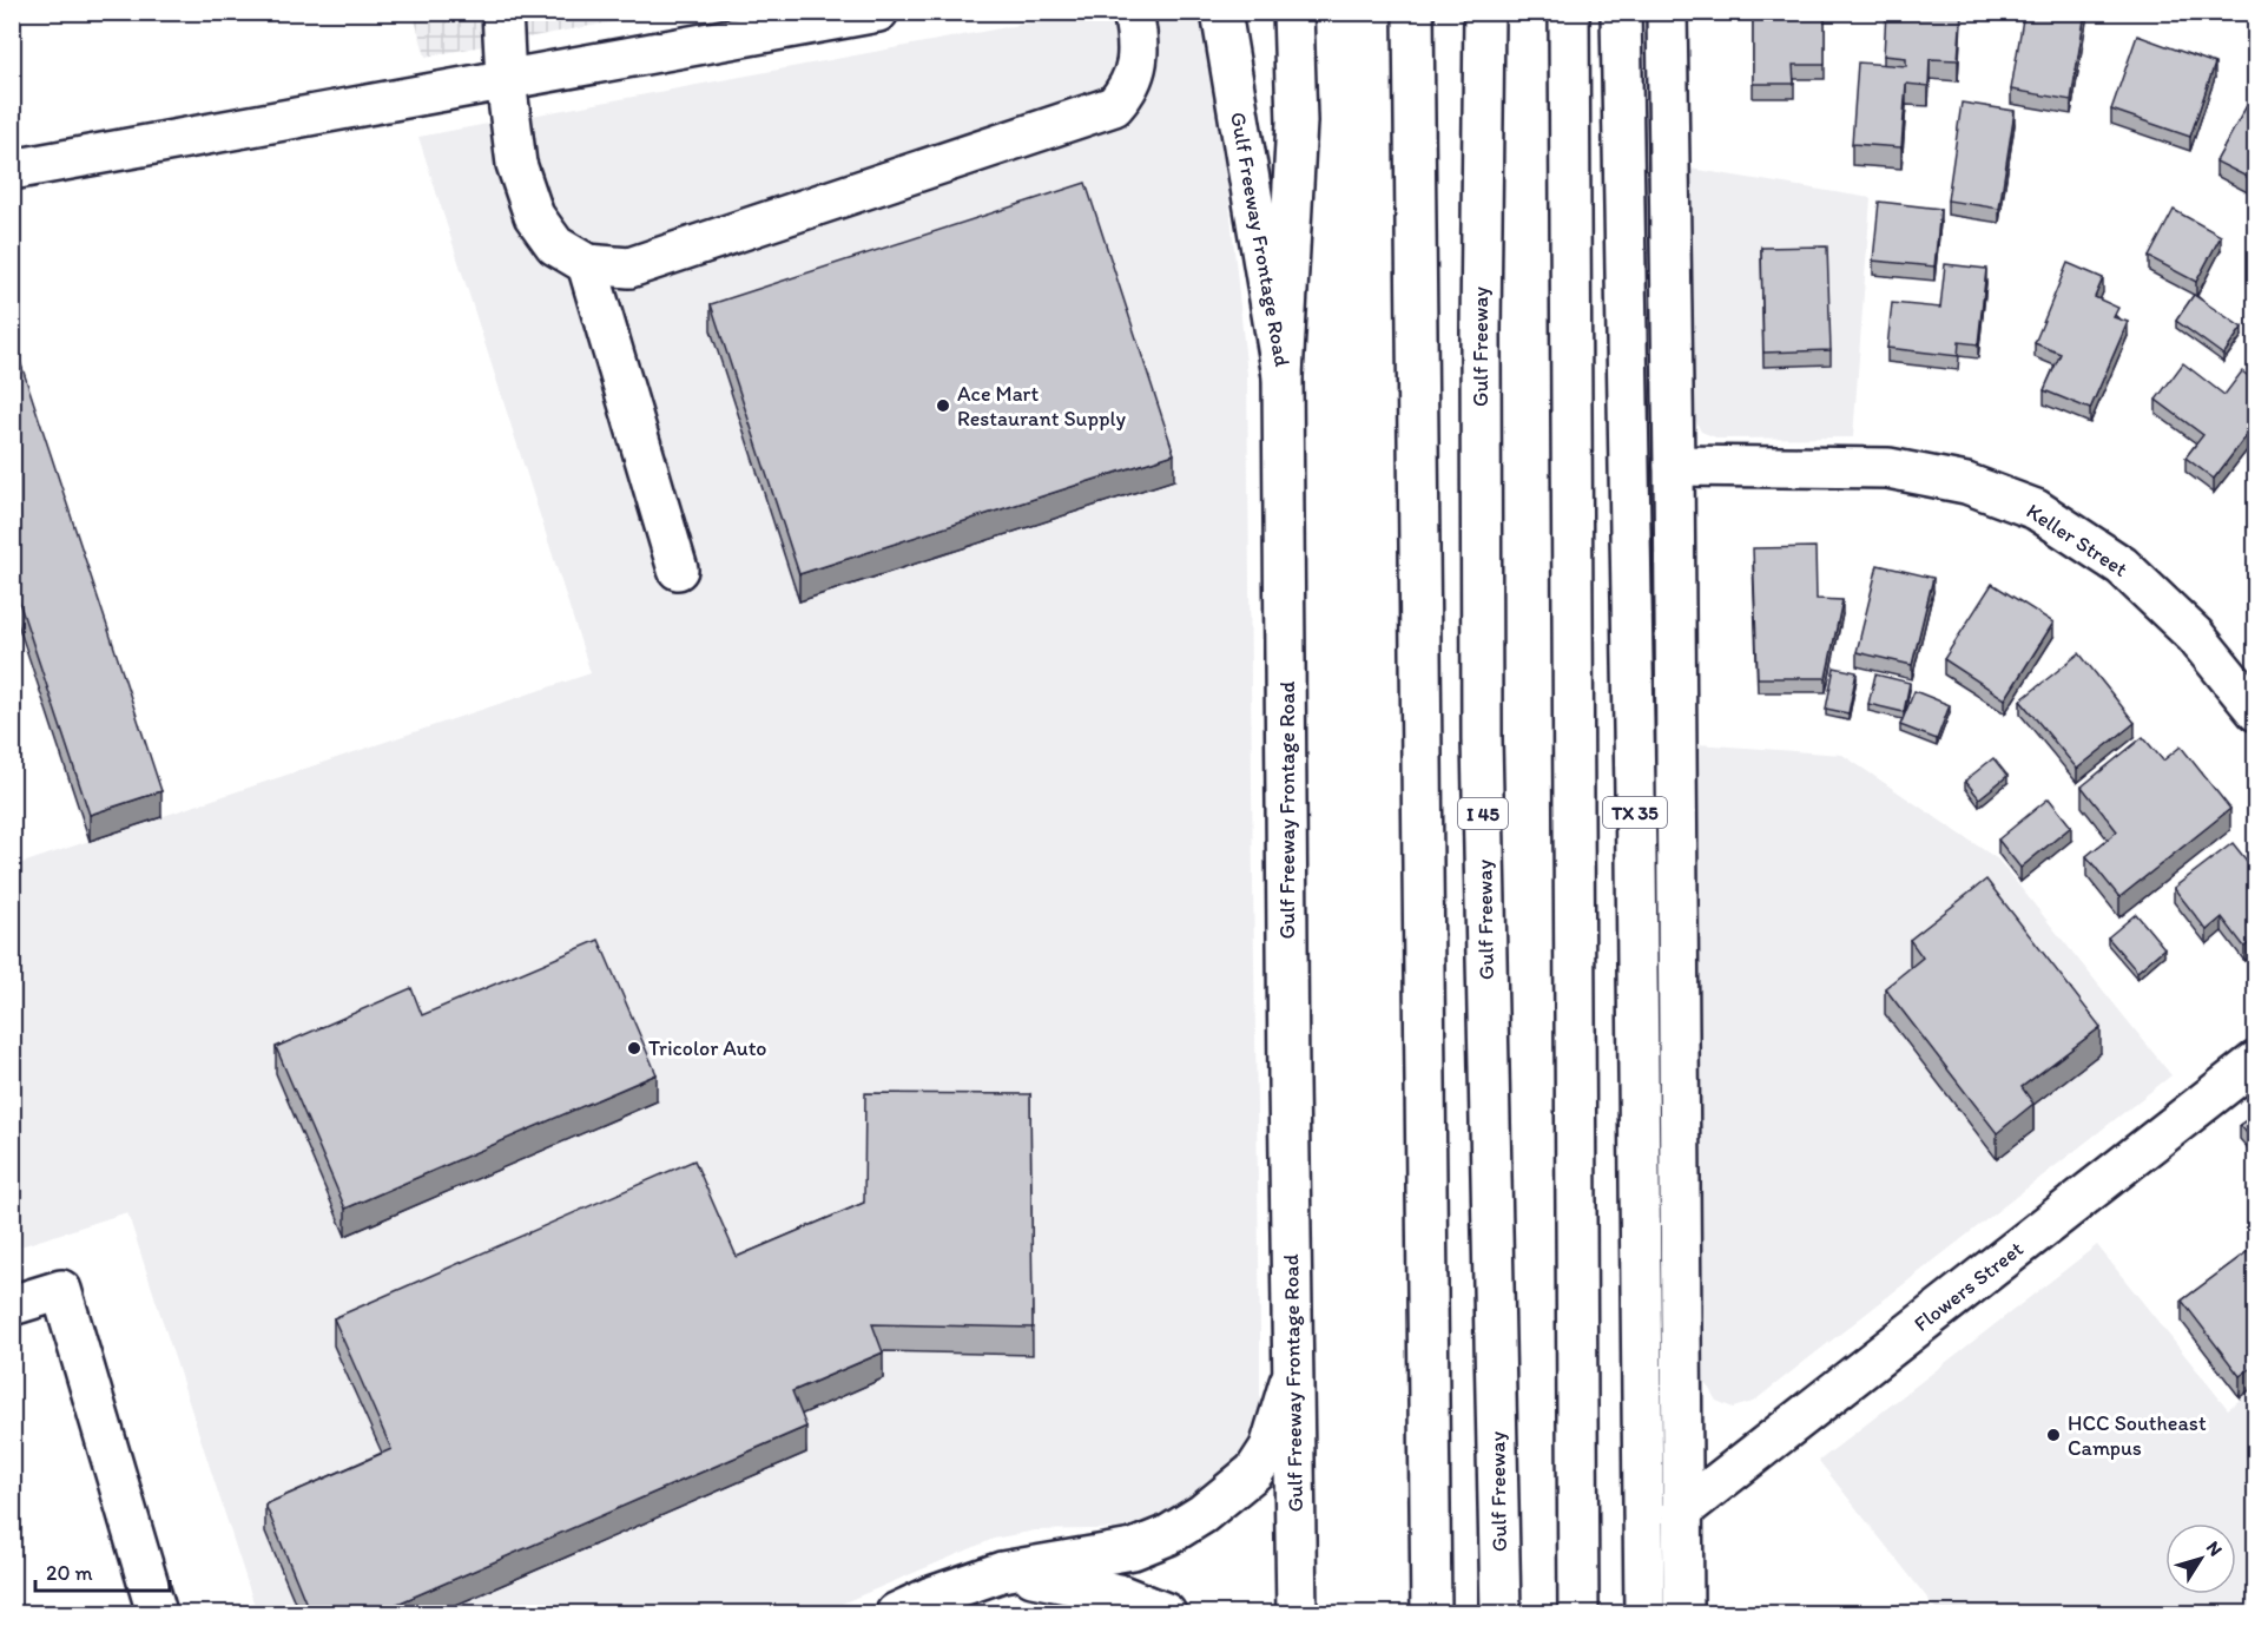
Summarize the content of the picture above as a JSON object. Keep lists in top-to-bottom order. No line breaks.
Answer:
{"streets":{"main road":["Gulf Freeway Frontage Road","Gulf Freeway","Keller Street","TX 35","I 45","Flowers Street"]},"places":["Ace Mart Restaurant Supply","Tricolor Auto","HCC Southeast Campus"],"scale_bar":"20 m","north":"top right"}
